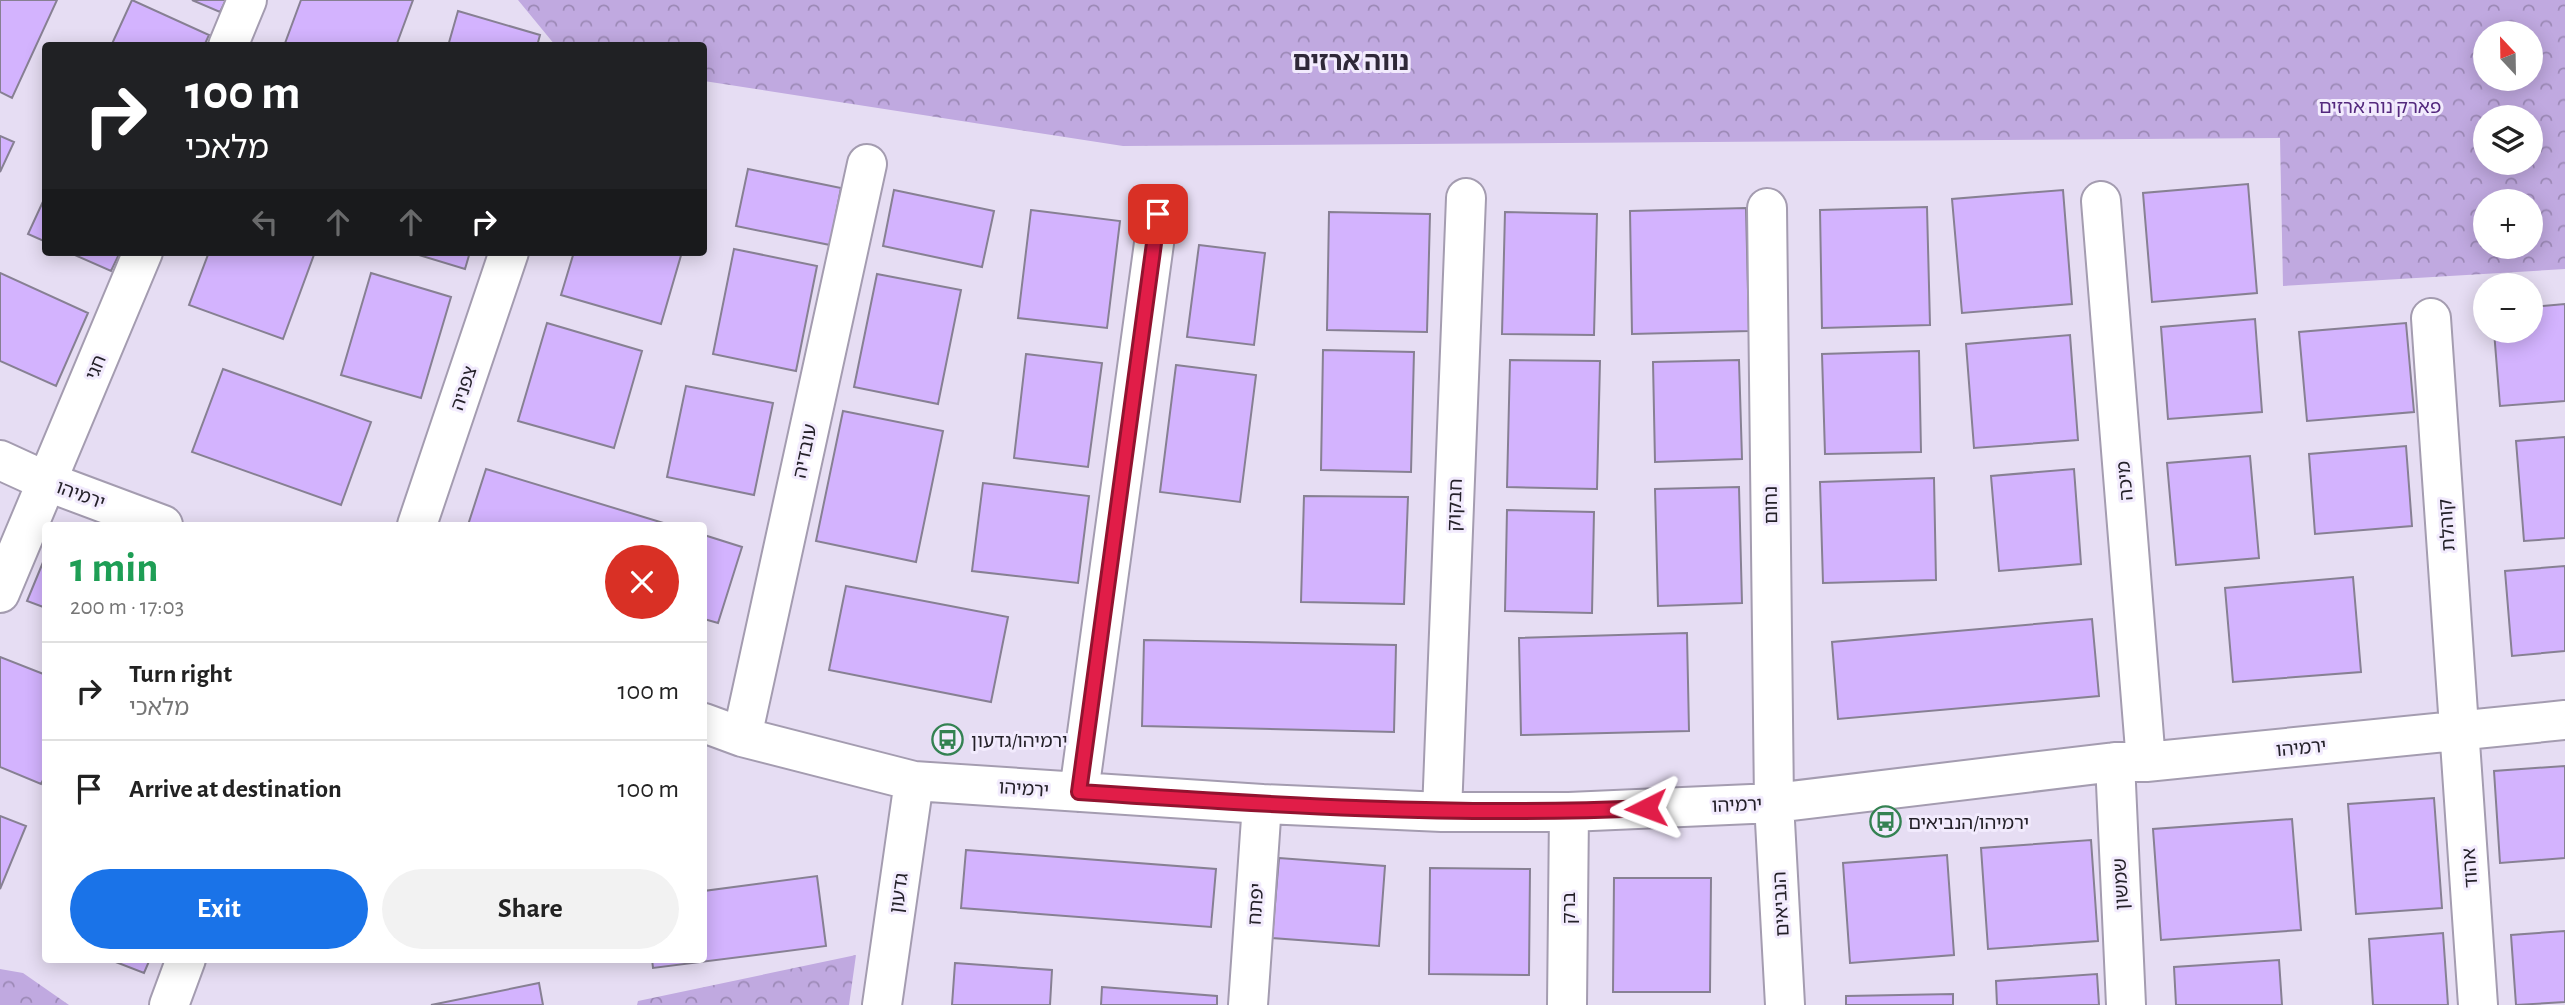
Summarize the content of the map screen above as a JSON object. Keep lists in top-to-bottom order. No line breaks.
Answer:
{"streets":{"street":["חגי","צפניה","עובדיה","מיכה","ירמיהו","חבקוק","נחום","קוהלת","אהוד","שמשון","גדעון","יפתח","הנביאים","ברק"]},"crossings":[["חגי","ירמיהו"],["עובדיה","ירמיהו"],["מיכה","ירמיהו"],["מיכה","שמשון"],["ירמיהו","חבקוק"],["ירמיהו","נחום"],["ירמיהו","קוהלת"],["ירמיהו","אהוד"],["ירמיהו","שמשון"],["ירמיהו","גדעון"],["ירמיהו","יפתח"],["ירמיהו","הנביאים"],["ירמיהו","ברק"],["נחום","הנביאים"],["קוהלת","אהוד"]],"districts":["נווה ארזים"],"parks":["פארק נוה ארזים"],"places":{"bus stop":["ירמיהו/גדעון","ירמיהו/הנביאים"]},"north":"top","page":{"map_buttons":["+","−"],"turn":["100 m","מלאכי"],"heading":["1 min","200 m · 17:03"],"list":[{"name":"Turn right","note":"מלאכי","value":"100 m"},{"name":"Arrive at destination","value":"100 m"}],"buttons":["Exit","Share"]}}
